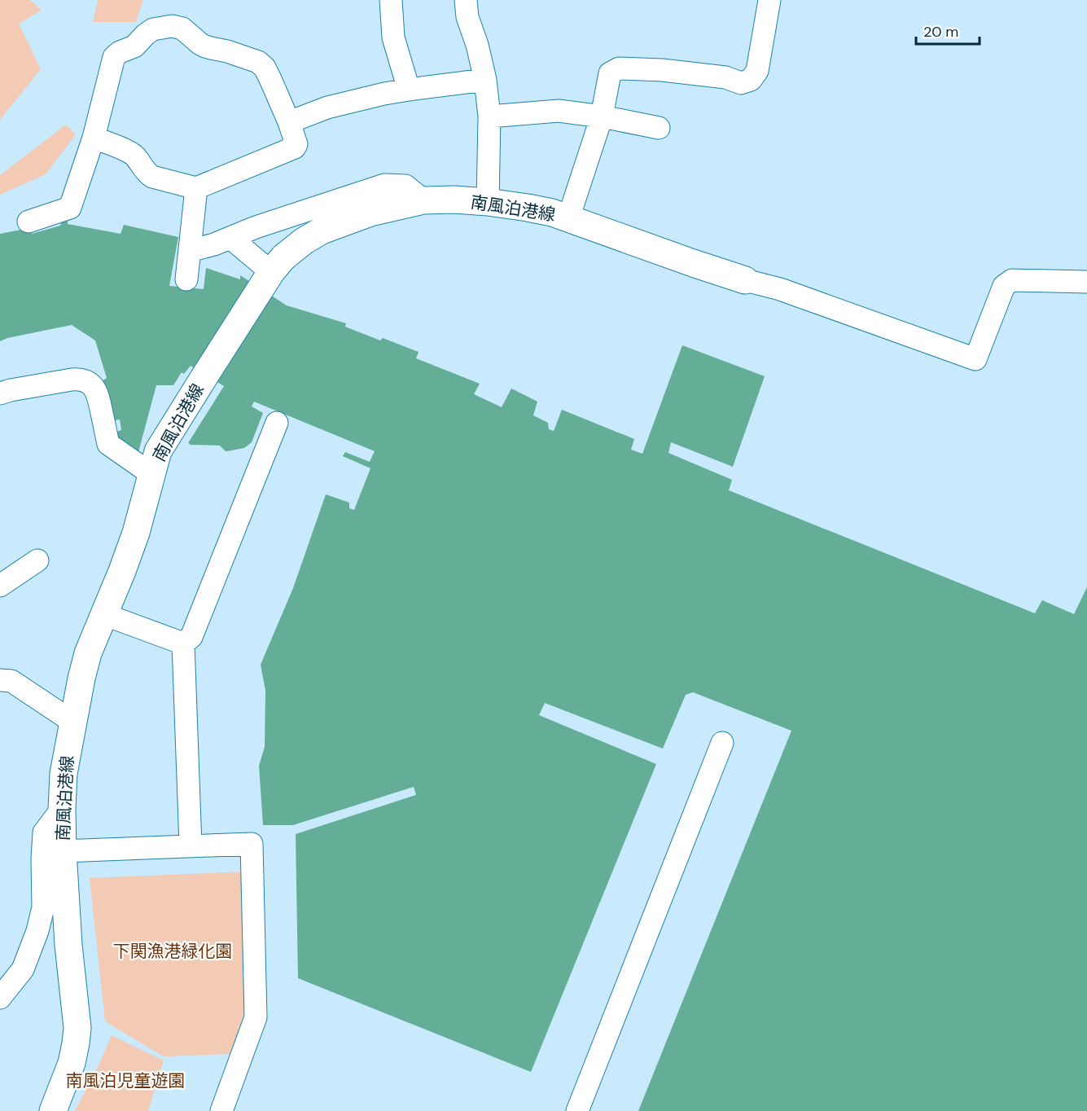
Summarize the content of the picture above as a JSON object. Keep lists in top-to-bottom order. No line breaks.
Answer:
{"streets":{"main road":["南風泊港線"]},"parks":["下関漁港緑化園","南風泊児童遊園"],"scale_bar":"20 m"}
